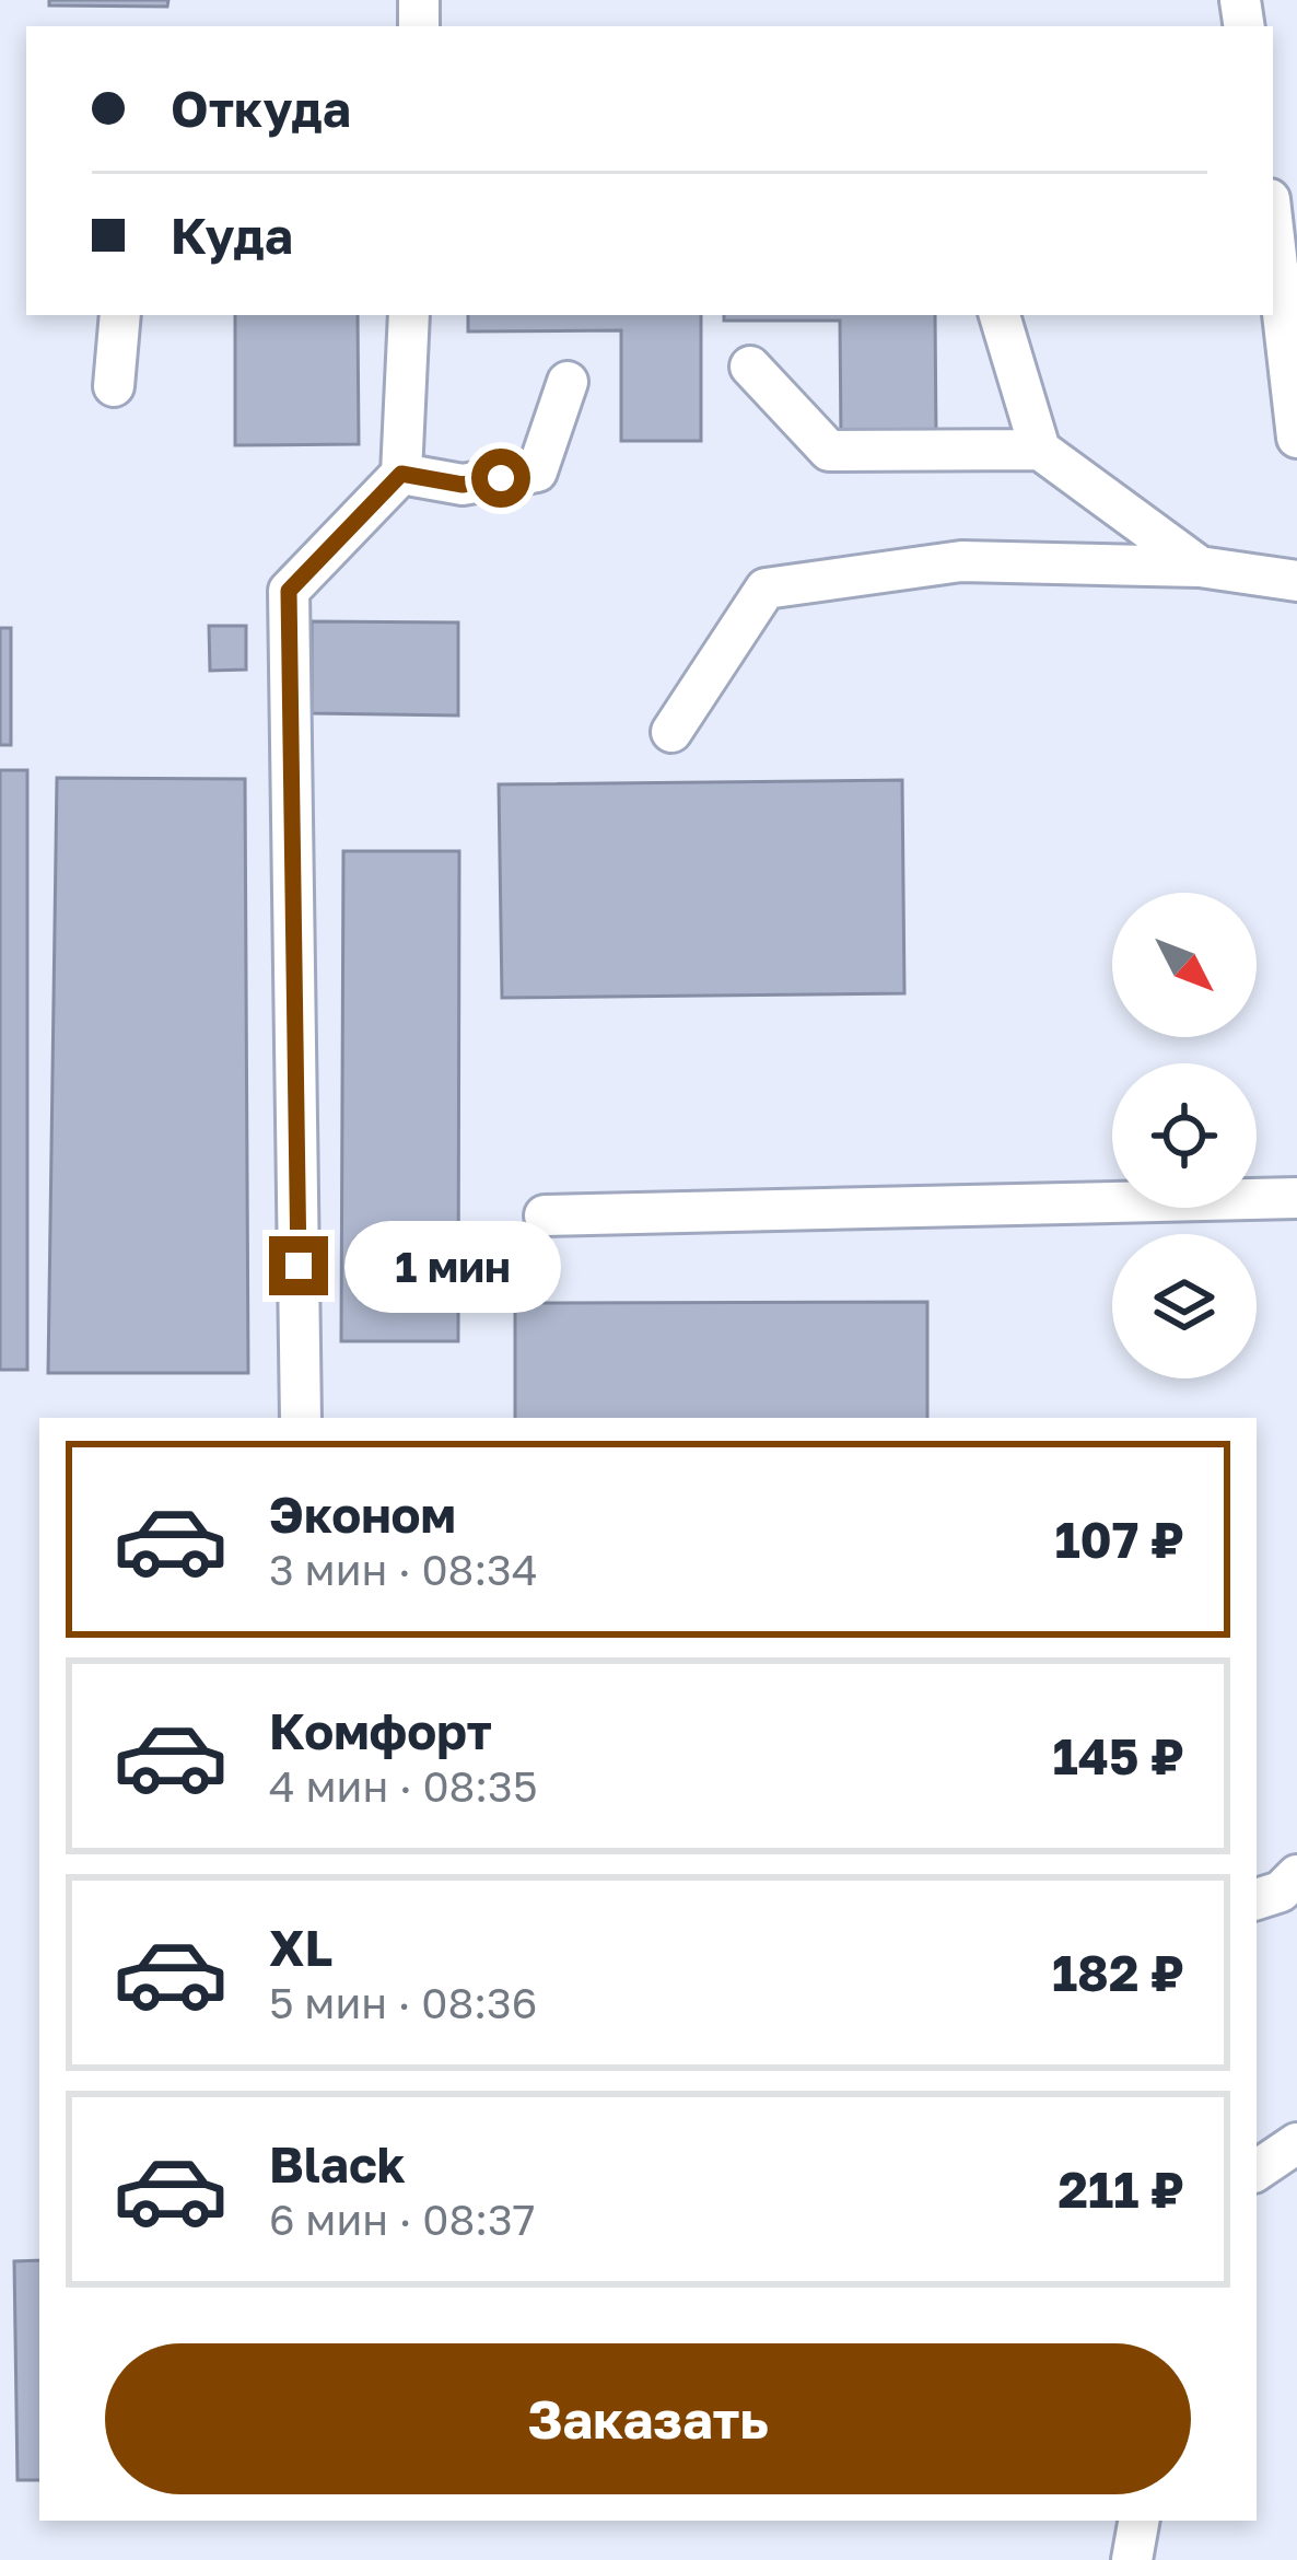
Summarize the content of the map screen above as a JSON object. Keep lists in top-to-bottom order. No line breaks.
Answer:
{"north":"bottom right","page":{"banner":["Откуда","Куда"],"bubble":"1 мин","list":[{"name":"Эконом","note":"3 мин · 08:34","value":"107 ₽"},{"name":"Комфорт","note":"4 мин · 08:35","value":"145 ₽"},{"name":"XL","note":"5 мин · 08:36","value":"182 ₽"},{"name":"Black","note":"6 мин · 08:37","value":"211 ₽"}],"buttons":"Заказать"}}
